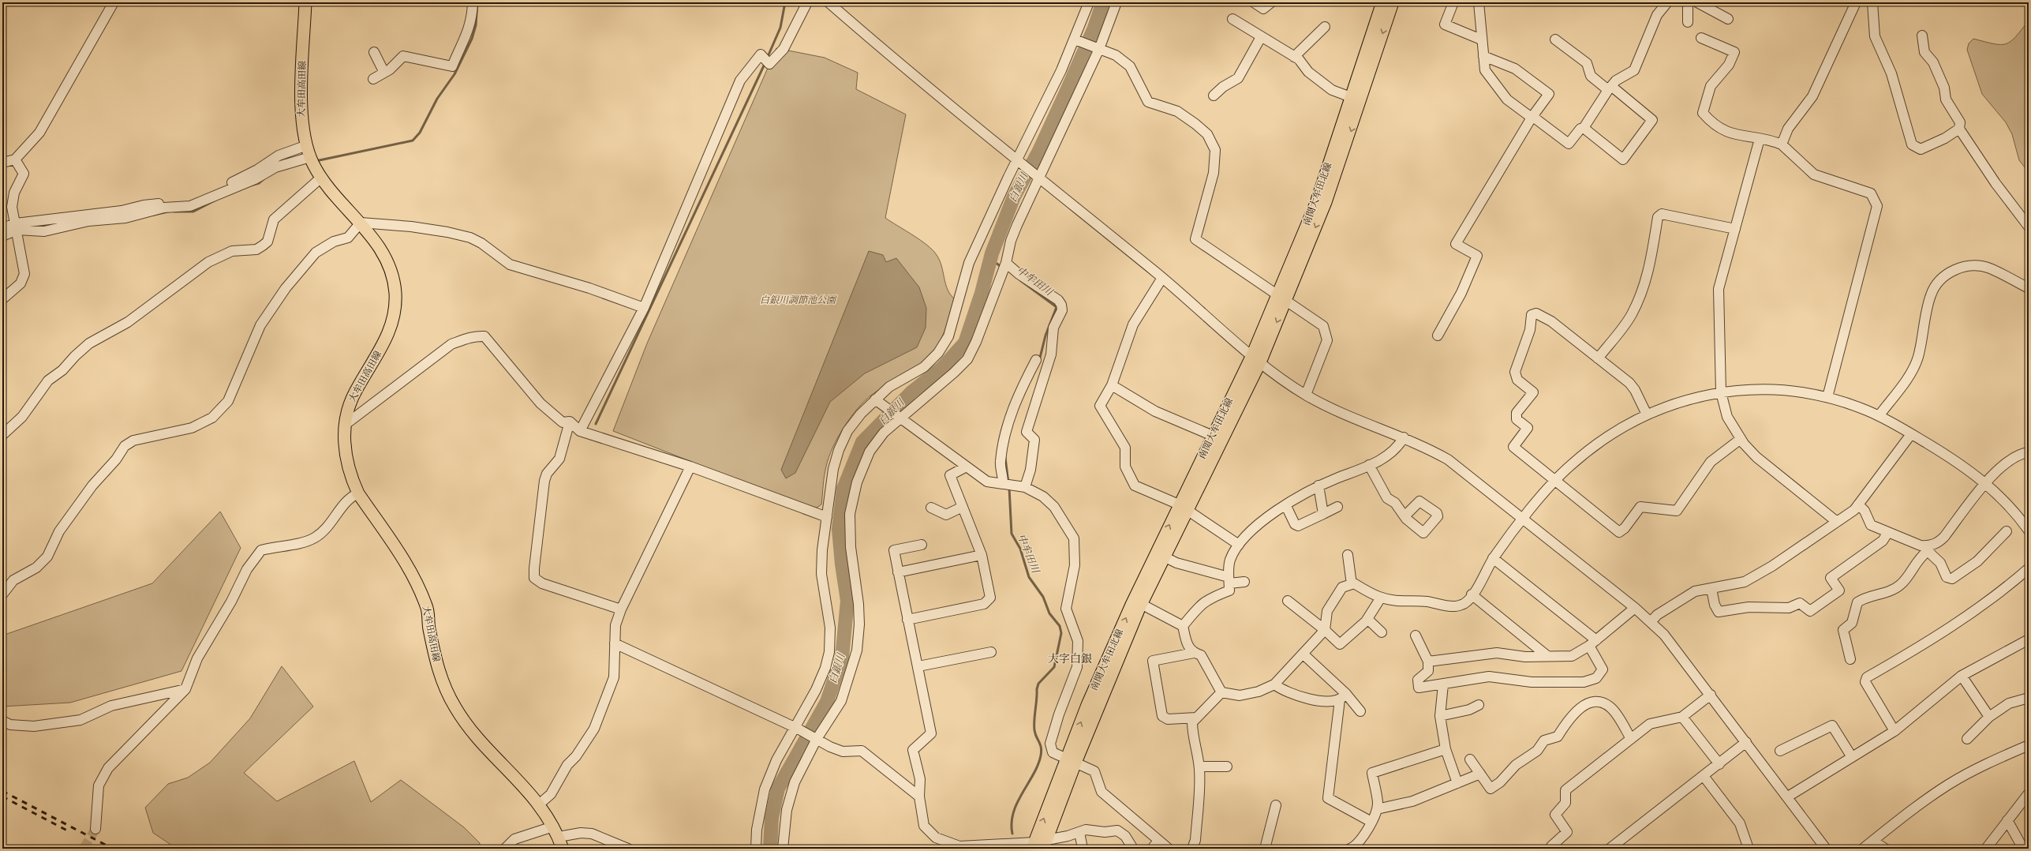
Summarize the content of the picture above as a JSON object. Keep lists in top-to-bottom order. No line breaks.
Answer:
{"streets":{"main road":["大牟田高田線","南関大牟田北線"]},"districts":["大字白銀"],"water":["白銀川","中牟田川"],"parks":["白銀川調節池公園"]}
